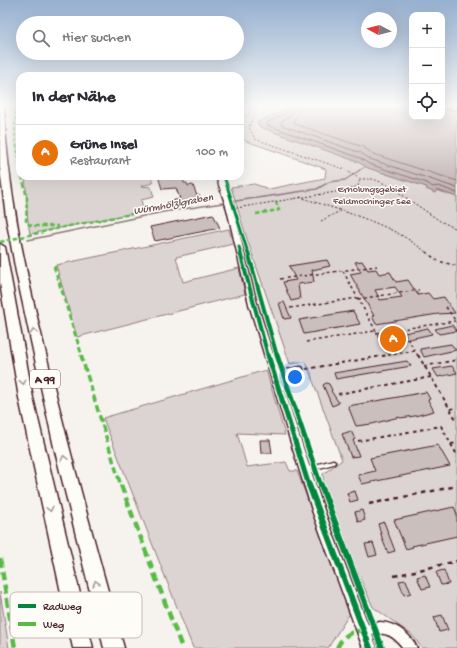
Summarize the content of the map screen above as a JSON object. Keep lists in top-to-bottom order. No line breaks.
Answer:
{"streets":{"highway":["A 99"]},"water":["Würmhölzlgraben"],"parks":["Erholungsgebiet Feldmochinger See"],"legend":["Radweg","Weg"],"north":"left","page":{"map_buttons":["+","−"],"search":"Hier suchen","heading":"In der Nähe","list":[{"mark":"A","name":"Grüne Insel","note":"Restaurant","value":"100 m"}],"pins":"A"}}
